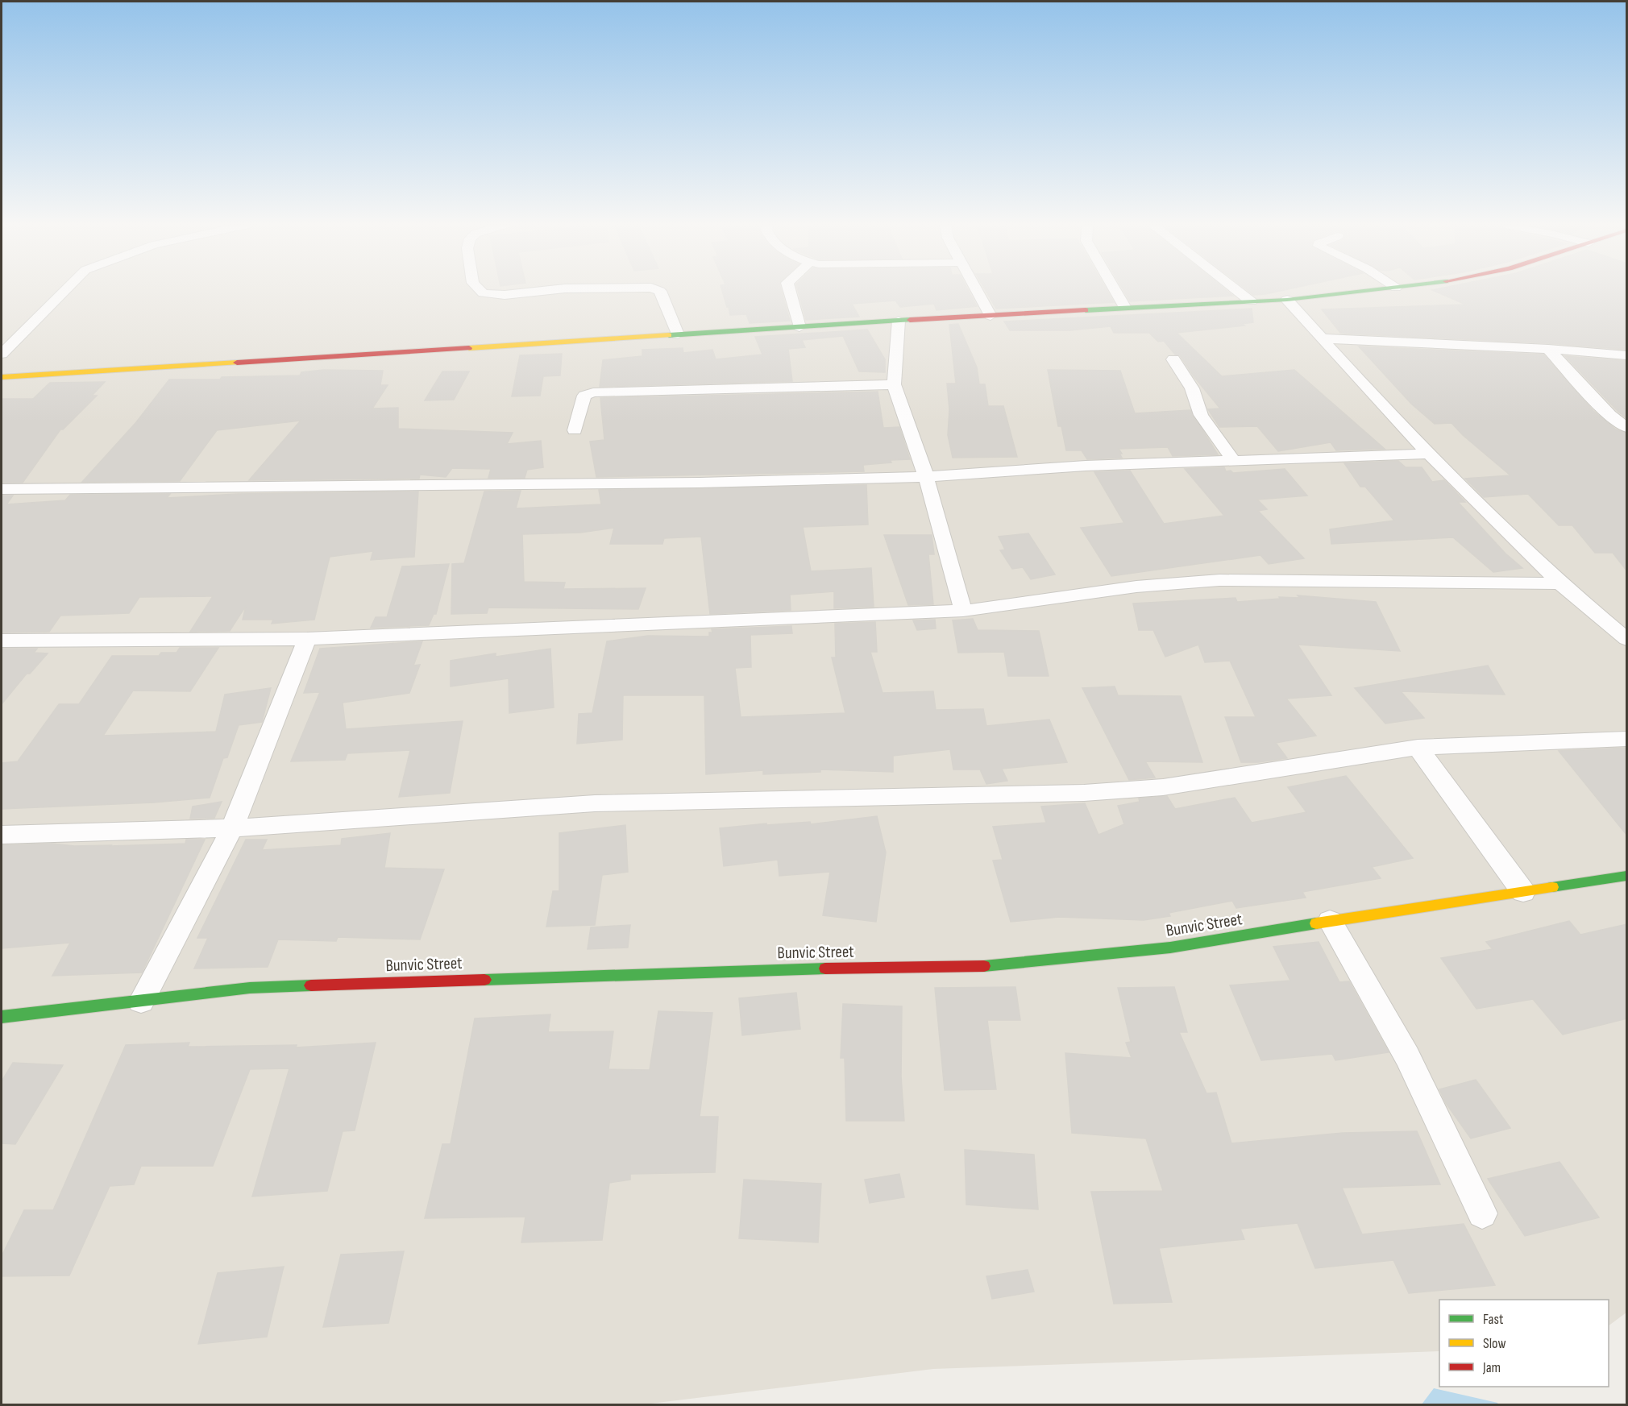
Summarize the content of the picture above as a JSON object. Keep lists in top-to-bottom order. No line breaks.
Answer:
{"streets":{"main road":["Bunvic Street"]},"legend":["Fast","Slow","Jam"]}
